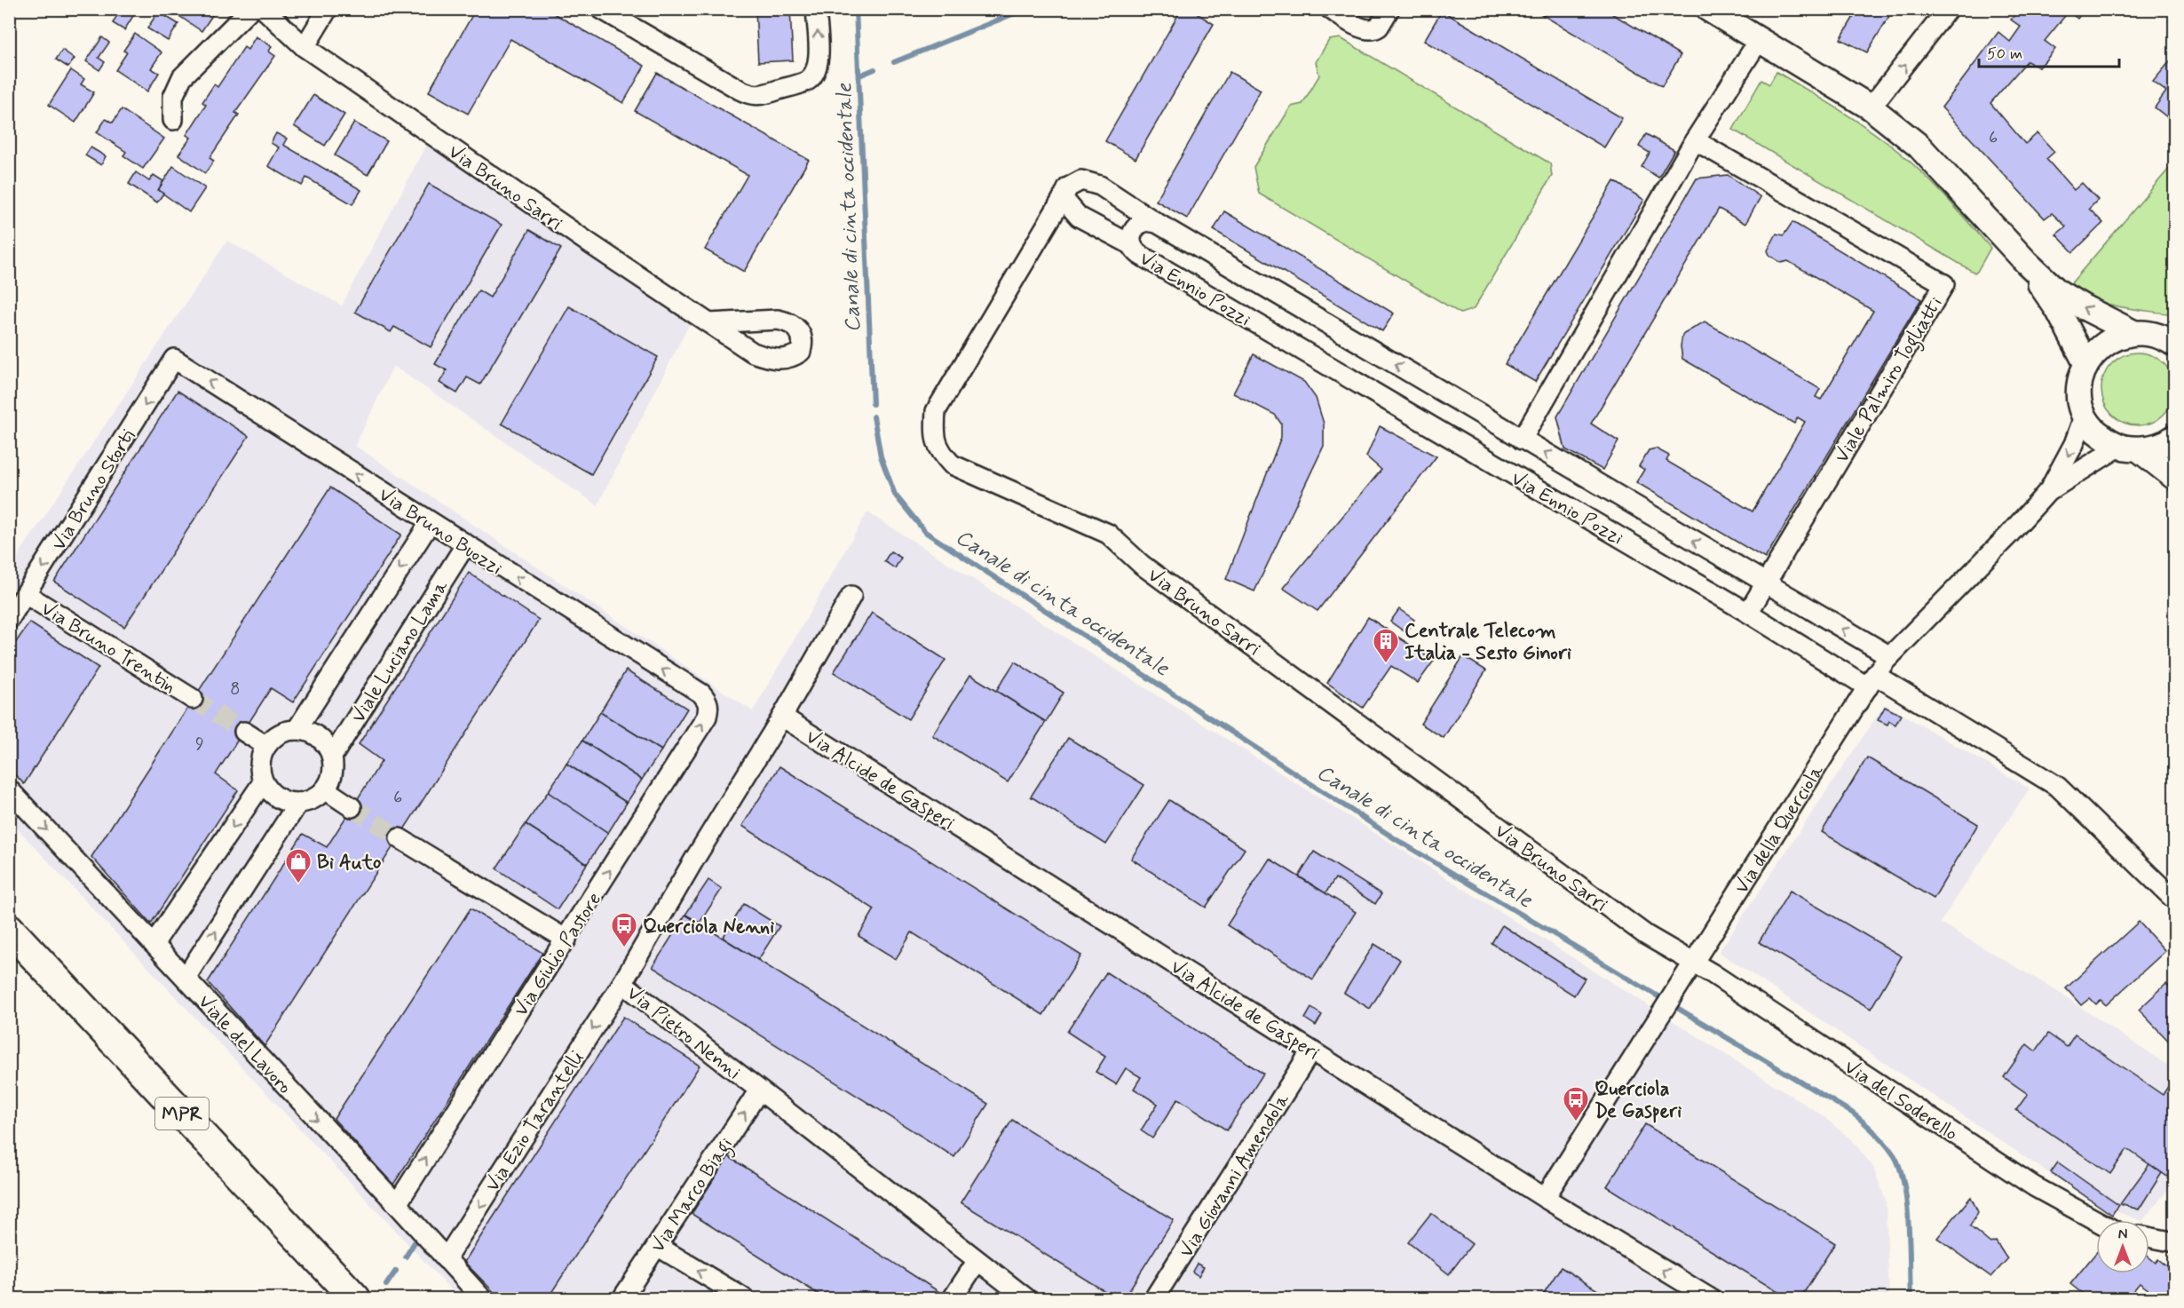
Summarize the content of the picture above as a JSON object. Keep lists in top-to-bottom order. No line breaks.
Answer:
{"streets":{"main road":["MPR"],"street":["Via Bruno Sarri","Via Ennio Pozzi","Viale Palmiro Togliatti","Via Bruno Storti","Via Bruno Buozzi","Via Bruno Trentin","Viale Luciano Lama","Via Alcide de Gasperi","Via della Querciola","Via Giulio Pastore","Via Pietro Nenni","Viale del Lavoro","Via del Soderello","Via Ezio Tarantelli","Via Giovanni Amendola","Via Marco Biagi"]},"crossings":[["Via Bruno Sarri","Via Ennio Pozzi"],["Via Bruno Sarri","Via della Querciola"],["Via Bruno Sarri","Via del Soderello"],["Via Ennio Pozzi","Viale Palmiro Togliatti"],["Via Ennio Pozzi","Via della Querciola"],["Via Bruno Storti","Via Bruno Buozzi"],["Via Bruno Storti","Via Bruno Trentin"],["Via Bruno Buozzi","Viale Luciano Lama"],["Via Bruno Buozzi","Via Giulio Pastore"],["Via Alcide de Gasperi","Via della Querciola"],["Via Alcide de Gasperi","Via Pietro Nenni"],["Via Alcide de Gasperi","Via Giovanni Amendola"],["Via della Querciola","Via del Soderello"],["Via Giulio Pastore","Viale del Lavoro"],["Via Pietro Nenni","Via Ezio Tarantelli"],["Via Pietro Nenni","Via Marco Biagi"],["Viale del Lavoro","Via Ezio Tarantelli"]],"one_way":["Via Bruno Storti","Via Bruno Buozzi","Via Giulio Pastore","Viale del Lavoro","Via Ezio Tarantelli","Via Marco Biagi"],"water":["Canale di cinta occidentale"],"places":{"building":["Centrale Telecom Italia - Sesto Ginori"],"shop":["Bi Auto"],"bus stop":["Querciola Nenni","Querciola De Gasperi"]},"house_numbers":["6","8","9","6"],"scale_bar":"50 m","north":"top"}
